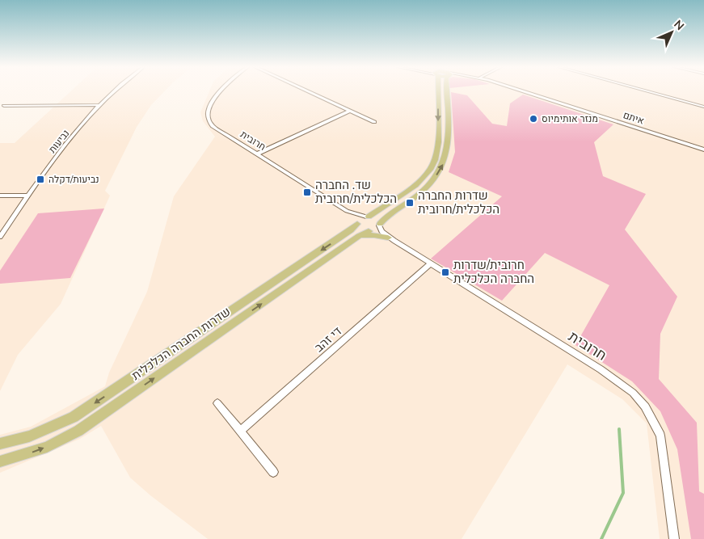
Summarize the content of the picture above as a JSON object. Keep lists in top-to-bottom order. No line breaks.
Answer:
{"streets":{"main road":["שדרות החברה הכלכלית"],"street":["איתם","חרובית","נביעות","די זהב"]},"crossings":[["חרובית","די זהב"],["חרובית","שדרות החברה הכלכלית"]],"places":{"other":["מנזר אותימיוס"],"transit":["נביעות/דקלה","שד. החברה הכלכלית/חרובית","שדרות החברה הכלכלית/חרובית","חרובית/שדרות החברה הכלכלית"]},"north":"top right"}
